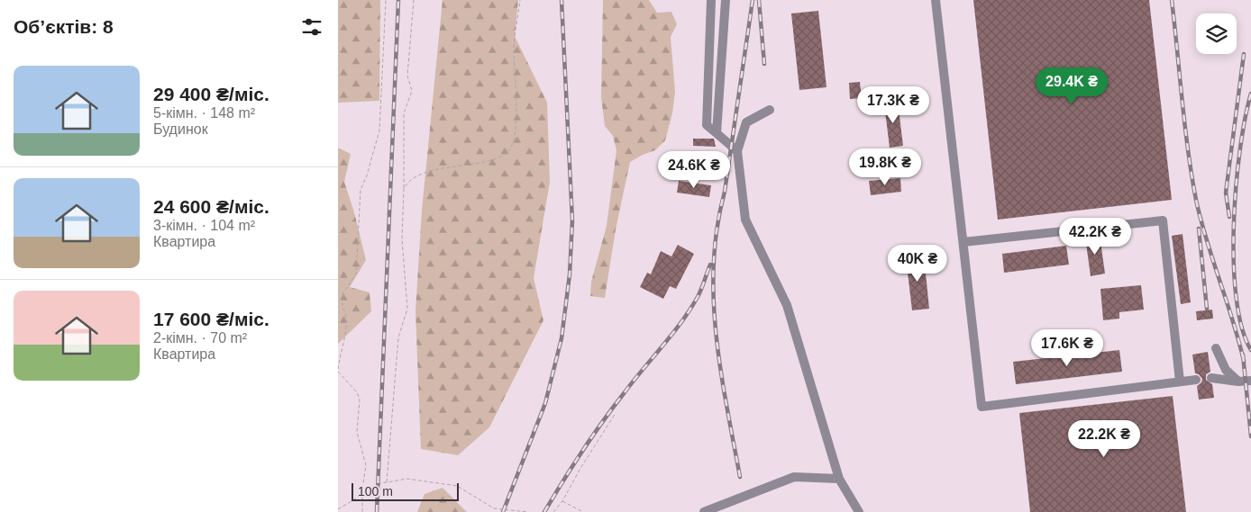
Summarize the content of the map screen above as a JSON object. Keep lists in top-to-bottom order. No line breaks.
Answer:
{"scale_bar":"100 m","page":{"heading":"Об’єктів: 8","list":[{"name":"29 400 ₴/міс.","note":"5-кімн. · 148 m² · Будинок"},{"name":"24 600 ₴/міс.","note":"3-кімн. · 104 m² · Квартира"},{"name":"17 600 ₴/міс.","note":"2-кімн. · 70 m² · Квартира"}],"price":["29.4K ₴","17.3K ₴","19.8K ₴","24.6K ₴","42.2K ₴","40K ₴","17.6K ₴","22.2K ₴"],"scale":"100 m"}}
